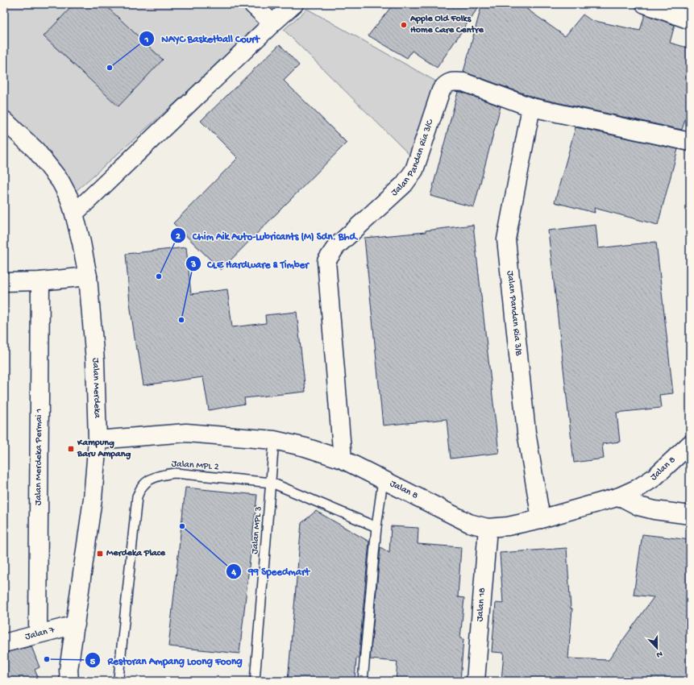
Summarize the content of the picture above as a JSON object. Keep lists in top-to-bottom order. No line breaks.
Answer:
{"streets":{"street":["Jalan Pandan Ria 3/C","Jalan Pandan Ria 3/B","Jalan Merdeka","Jalan Merdeka Permai 1","Jalan 8","Jalan 18","Jalan 7"],"lane":["Jalan MPL 2","Jalan MPL 3"]},"crossings":[["Jalan Pandan Ria 3/C","Jalan Pandan Ria 3/B"],["Jalan Pandan Ria 3/C","Jalan 8"],["Jalan Pandan Ria 3/B","Jalan 8"],["Jalan Merdeka","Jalan 8"],["Jalan Merdeka","Jalan 7"],["Jalan Merdeka Permai 1","Jalan 7"],["Jalan MPL 2","Jalan MPL 3"],["Jalan 8","Jalan MPL 3"],["Jalan 8","Jalan 18"]],"places":{"other":["Apple Old Folks Home Care Centre","NAYC Basketball Court","Chim Aik Auto-Lubricants (M) Sdn. Bhd.","CLE Hardware & Timber","99 Speedmart","Restoran Ampang Loong Foong"],"transit":["Kampung Baru Ampang","Merdeka Place"]},"north":"bottom"}
